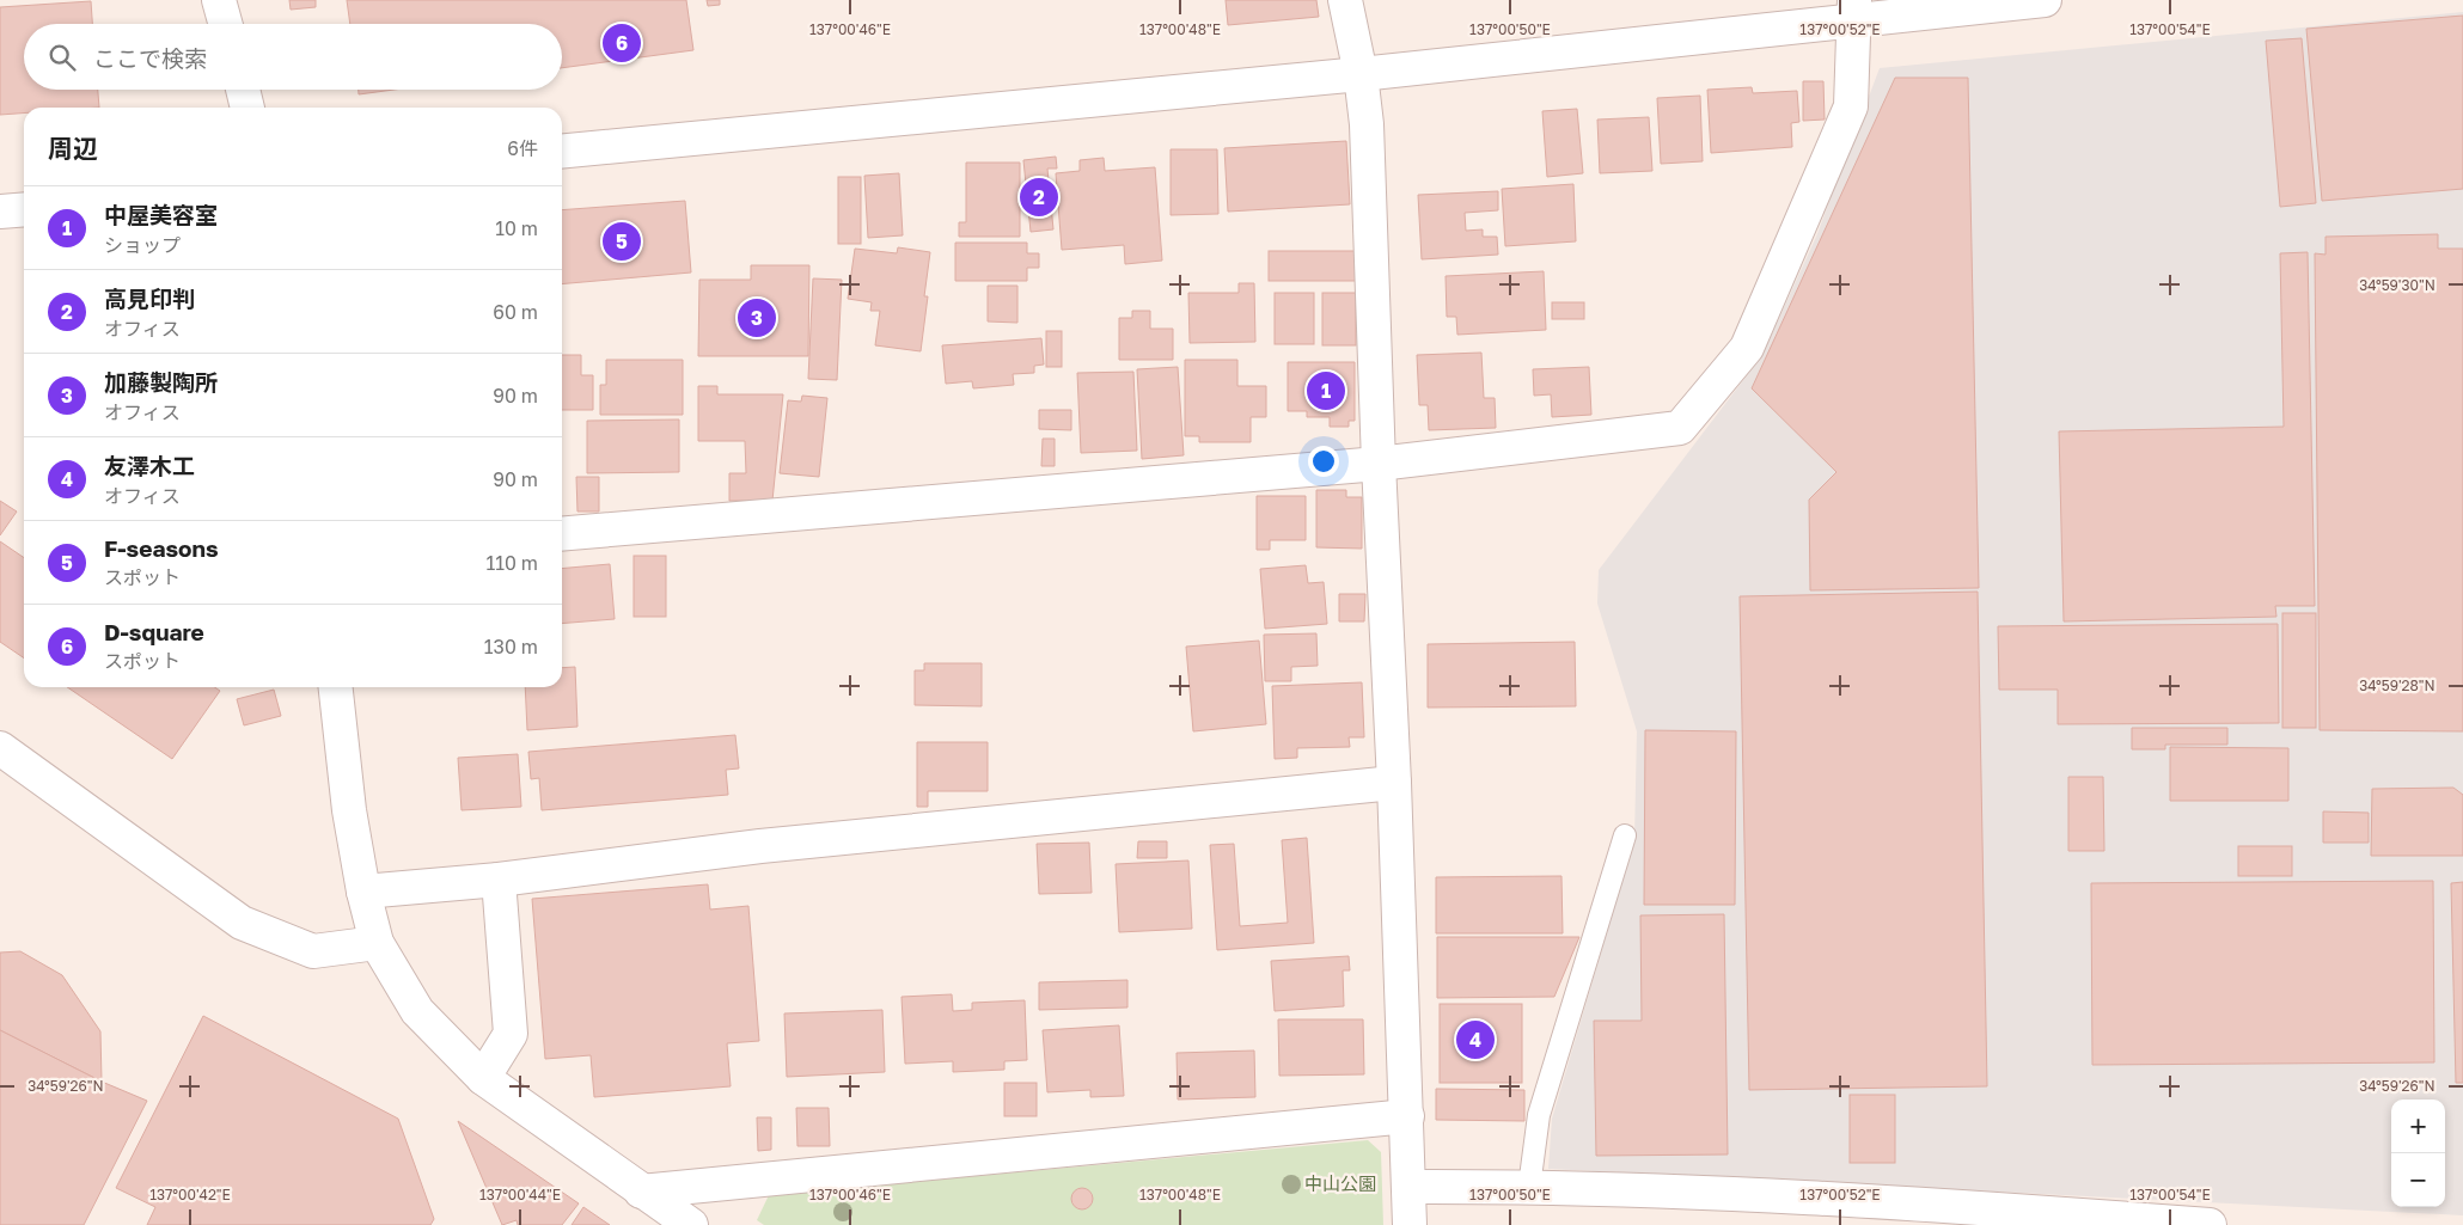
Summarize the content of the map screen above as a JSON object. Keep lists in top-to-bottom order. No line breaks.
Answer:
{"parks":["中山公園"],"page":{"pins":["6","2","5","3","1","4"],"search":"ここで検索","heading":["周辺","6件"],"list":[{"mark":"1","name":"中屋美容室","note":"ショップ","value":"10 m"},{"mark":"2","name":"高見印判","note":"オフィス","value":"60 m"},{"mark":"3","name":"加藤製陶所","note":"オフィス","value":"90 m"},{"mark":"4","name":"友澤木工","note":"オフィス","value":"90 m"},{"mark":"5","name":"F-seasons","note":"スポット","value":"110 m"},{"mark":"6","name":"D-square","note":"スポット","value":"130 m"}],"map_buttons":["+","−"]},"coordinates":["137°00'46\"E","137°00'48\"E","137°00'50\"E","137°00'52\"E","137°00'54\"E","34°59'30\"N","34°59'28\"N","34°59'26\"N","137°00'42\"E","137°00'44\"E"]}
